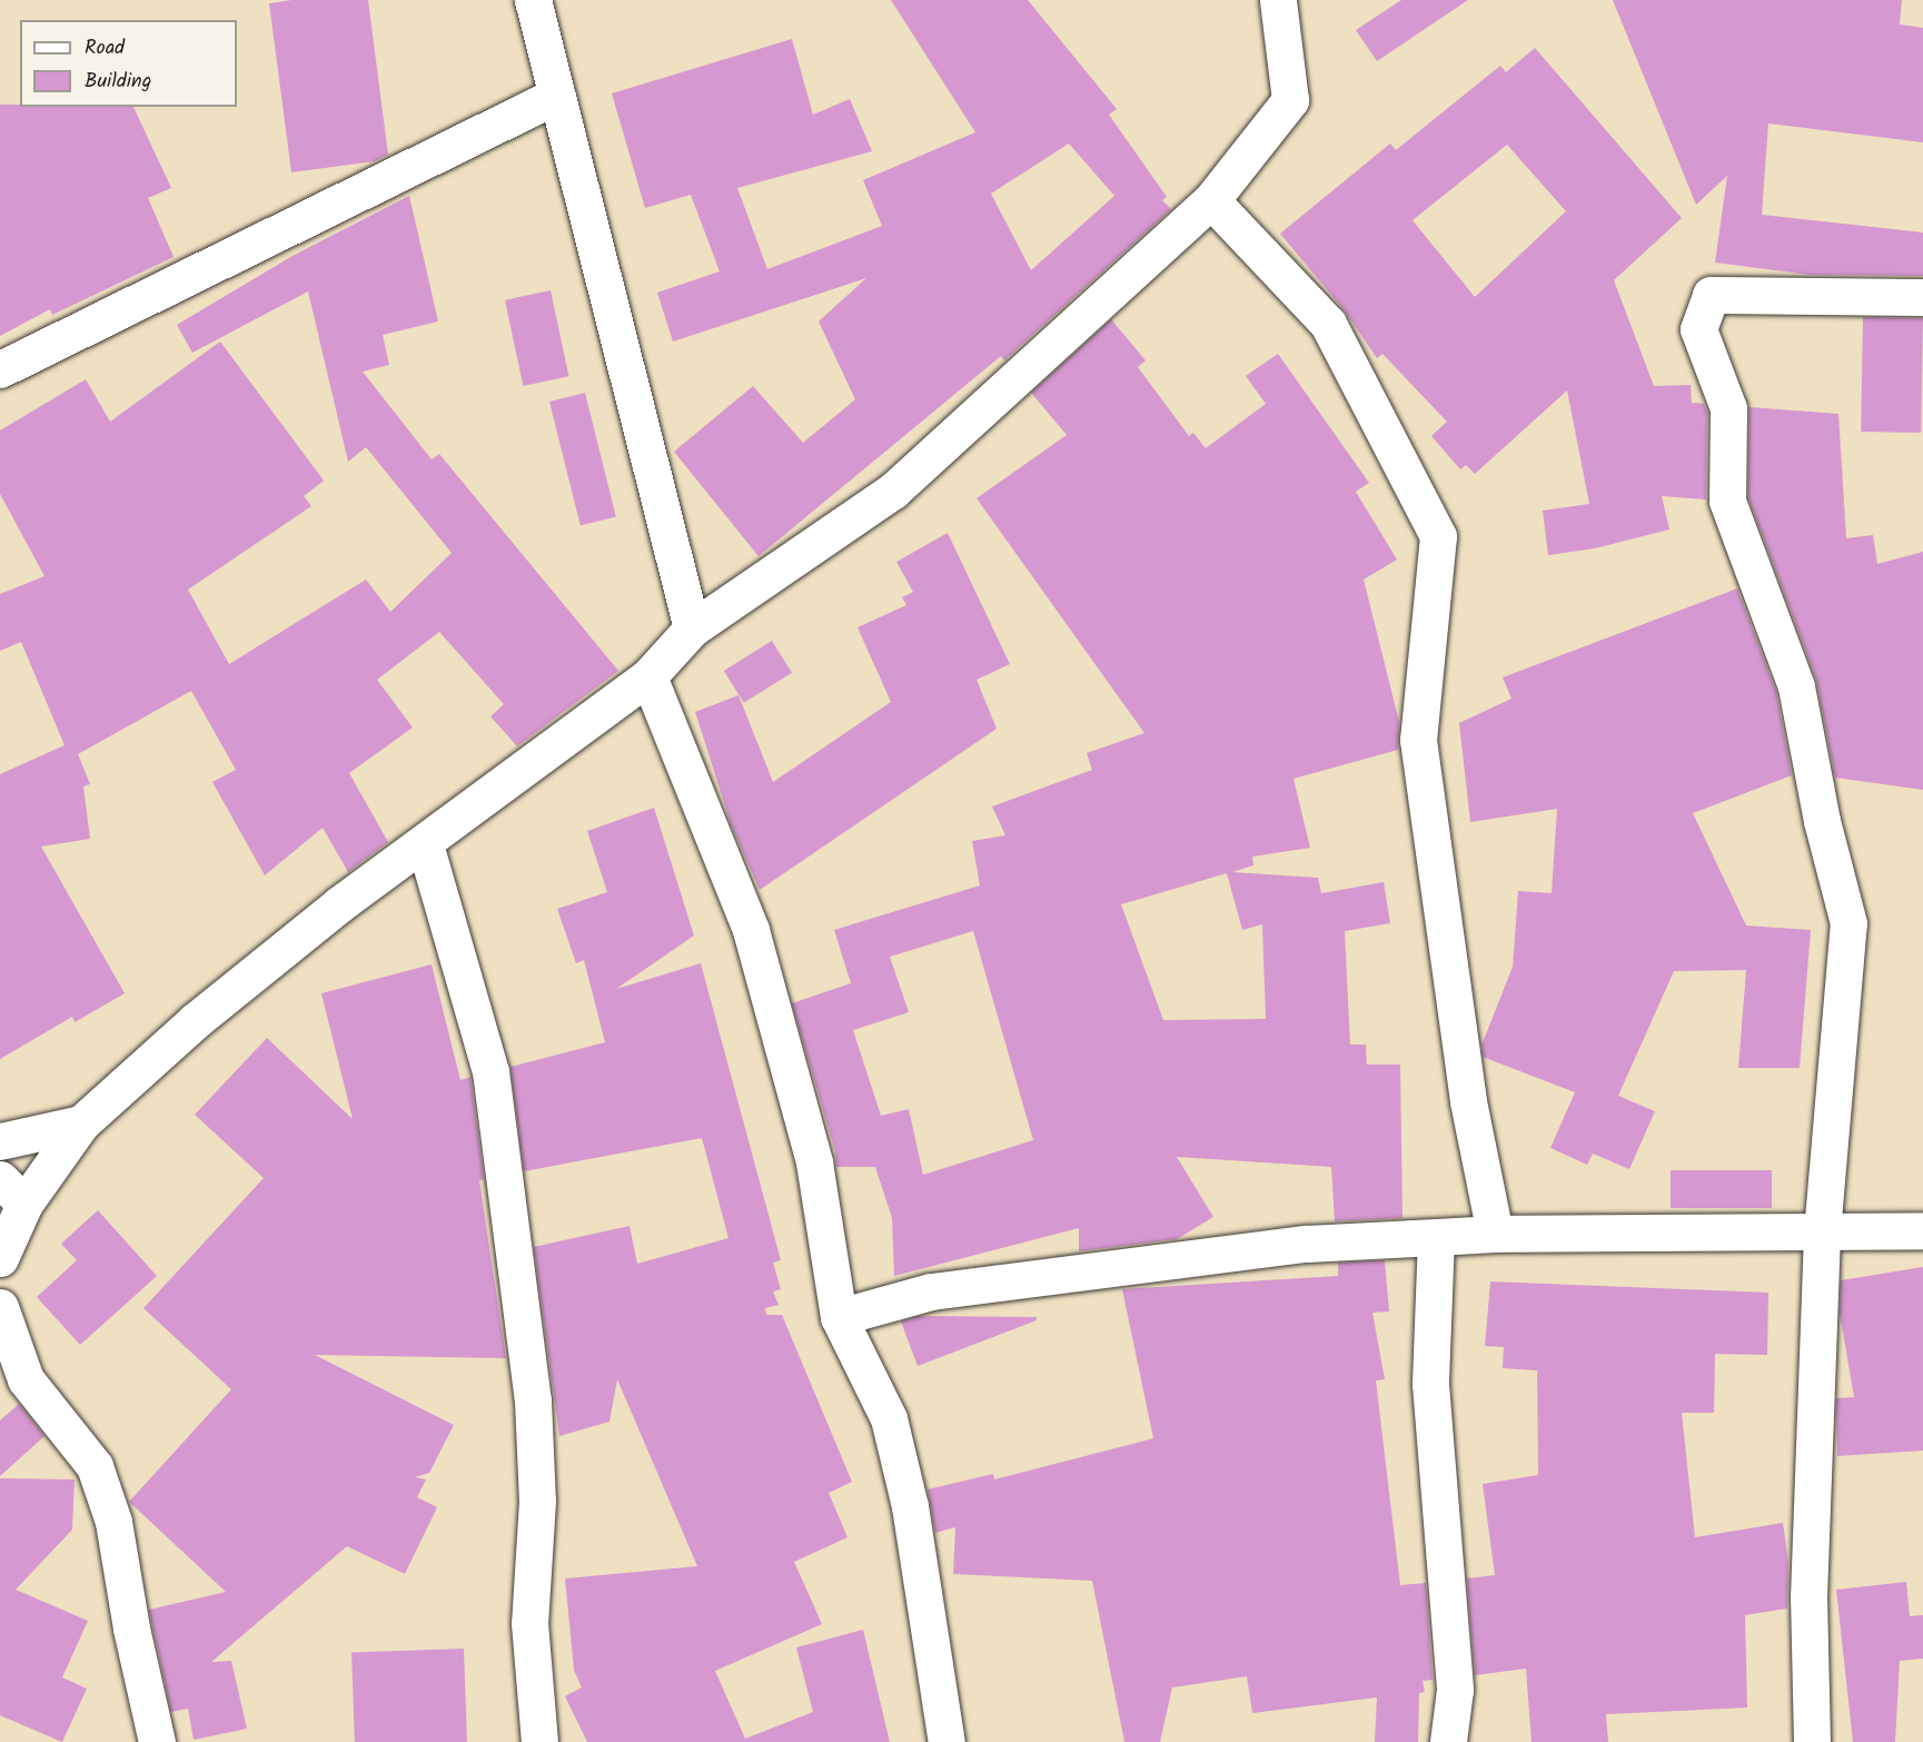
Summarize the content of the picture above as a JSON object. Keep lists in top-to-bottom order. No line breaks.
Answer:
{"legend":["Road","Building"]}
